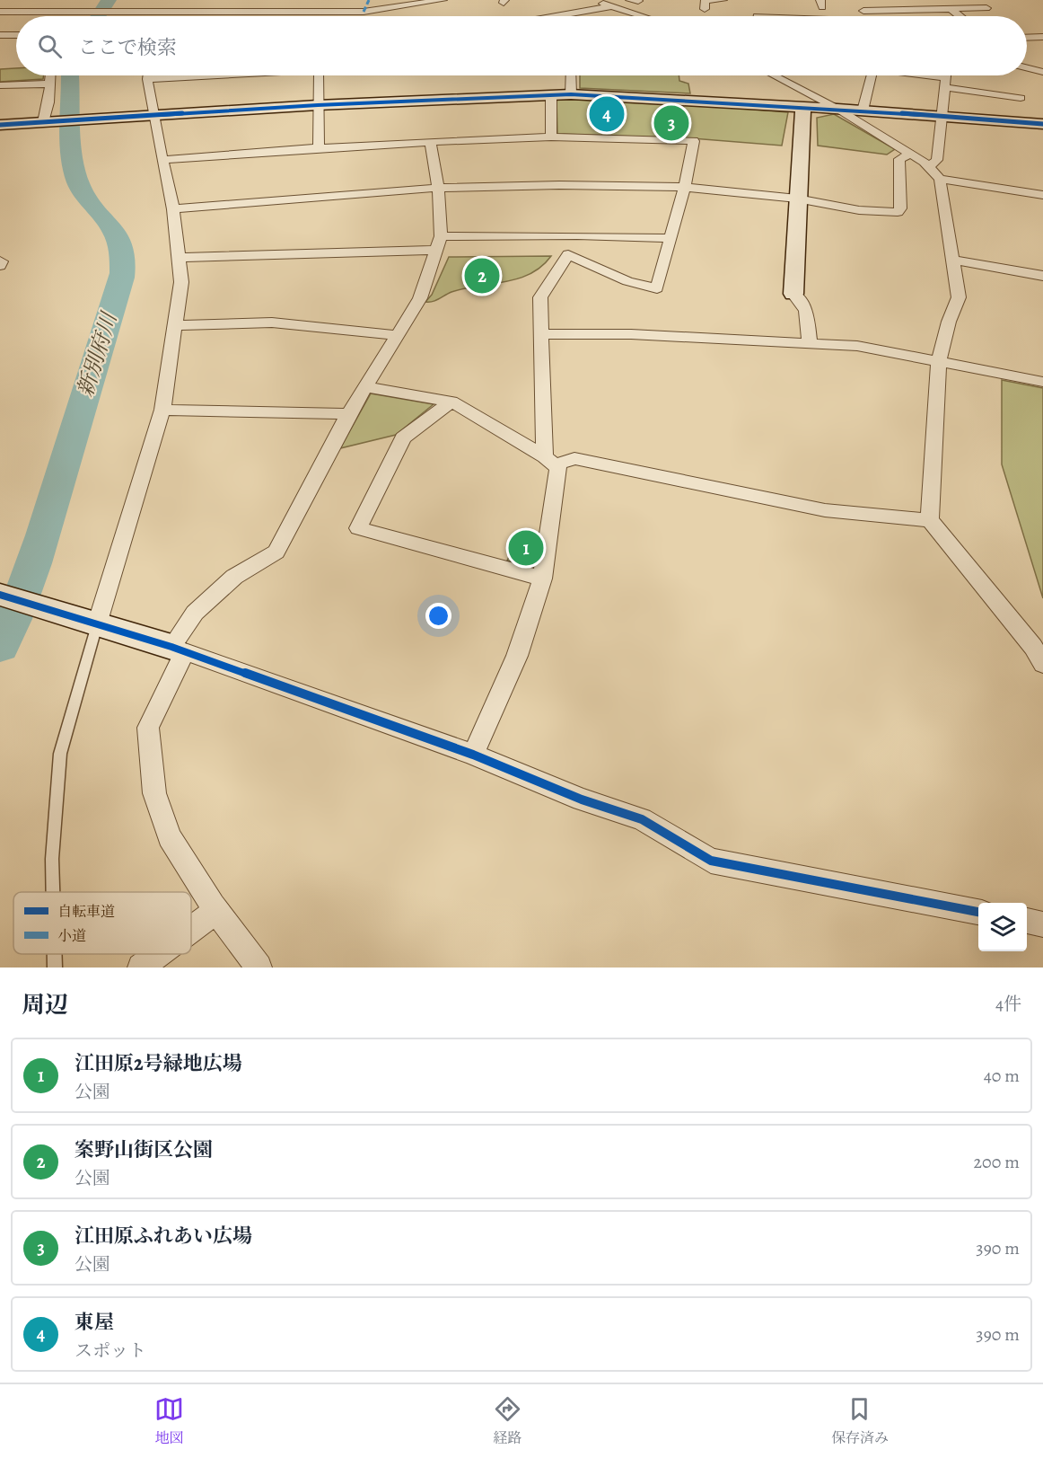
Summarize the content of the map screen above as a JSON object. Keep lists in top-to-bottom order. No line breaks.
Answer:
{"water":["新別府川"],"legend":["自転車道","小道"],"page":{"search":"ここで検索","pins":["4","3","2","1"],"heading":["周辺","4件"],"list":[{"mark":"1","name":"江田原2号緑地広場","note":"公園","value":"40 m"},{"mark":"2","name":"案野山街区公園","note":"公園","value":"200 m"},{"mark":"3","name":"江田原ふれあい広場","note":"公園","value":"390 m"},{"mark":"4","name":"東屋","note":"スポット","value":"390 m"}],"nav":["地図","経路","保存済み"]}}
